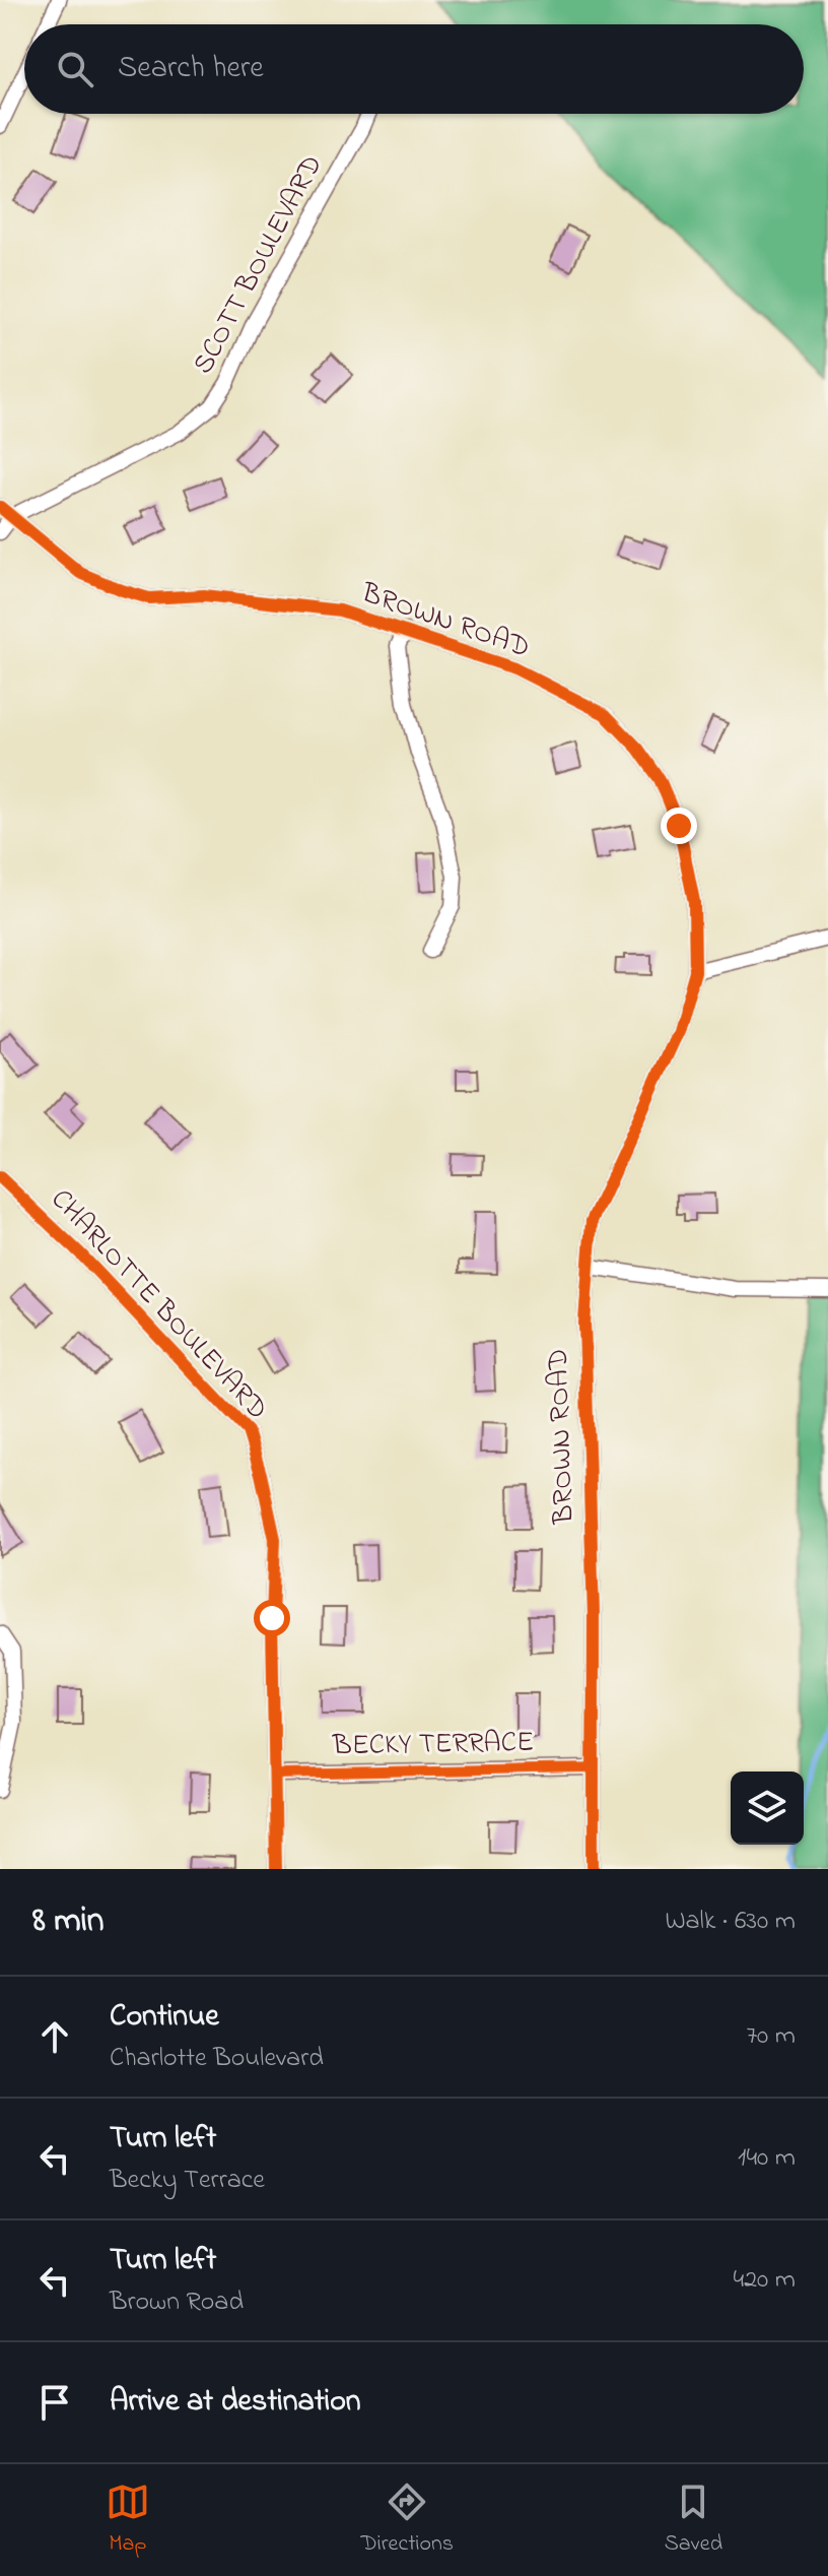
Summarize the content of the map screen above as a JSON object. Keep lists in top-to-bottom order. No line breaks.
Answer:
{"streets":{"street":["SCOTT BOULEVARD","BROWN ROAD","CHARLOTTE BOULEVARD","BECKY TERRACE"]},"crossings":[["SCOTT BOULEVARD","BROWN ROAD"],["BROWN ROAD","BECKY TERRACE"],["CHARLOTTE BOULEVARD","BECKY TERRACE"]],"page":{"search":"Search here","heading":["8 min","Walk · 630 m"],"list":[["Continue","Charlotte Boulevard","70 m"],["Turn left","Becky Terrace","140 m"],["Turn left","Brown Road","420 m"],"Arrive at destination"],"nav":["Map","Directions","Saved"]}}
